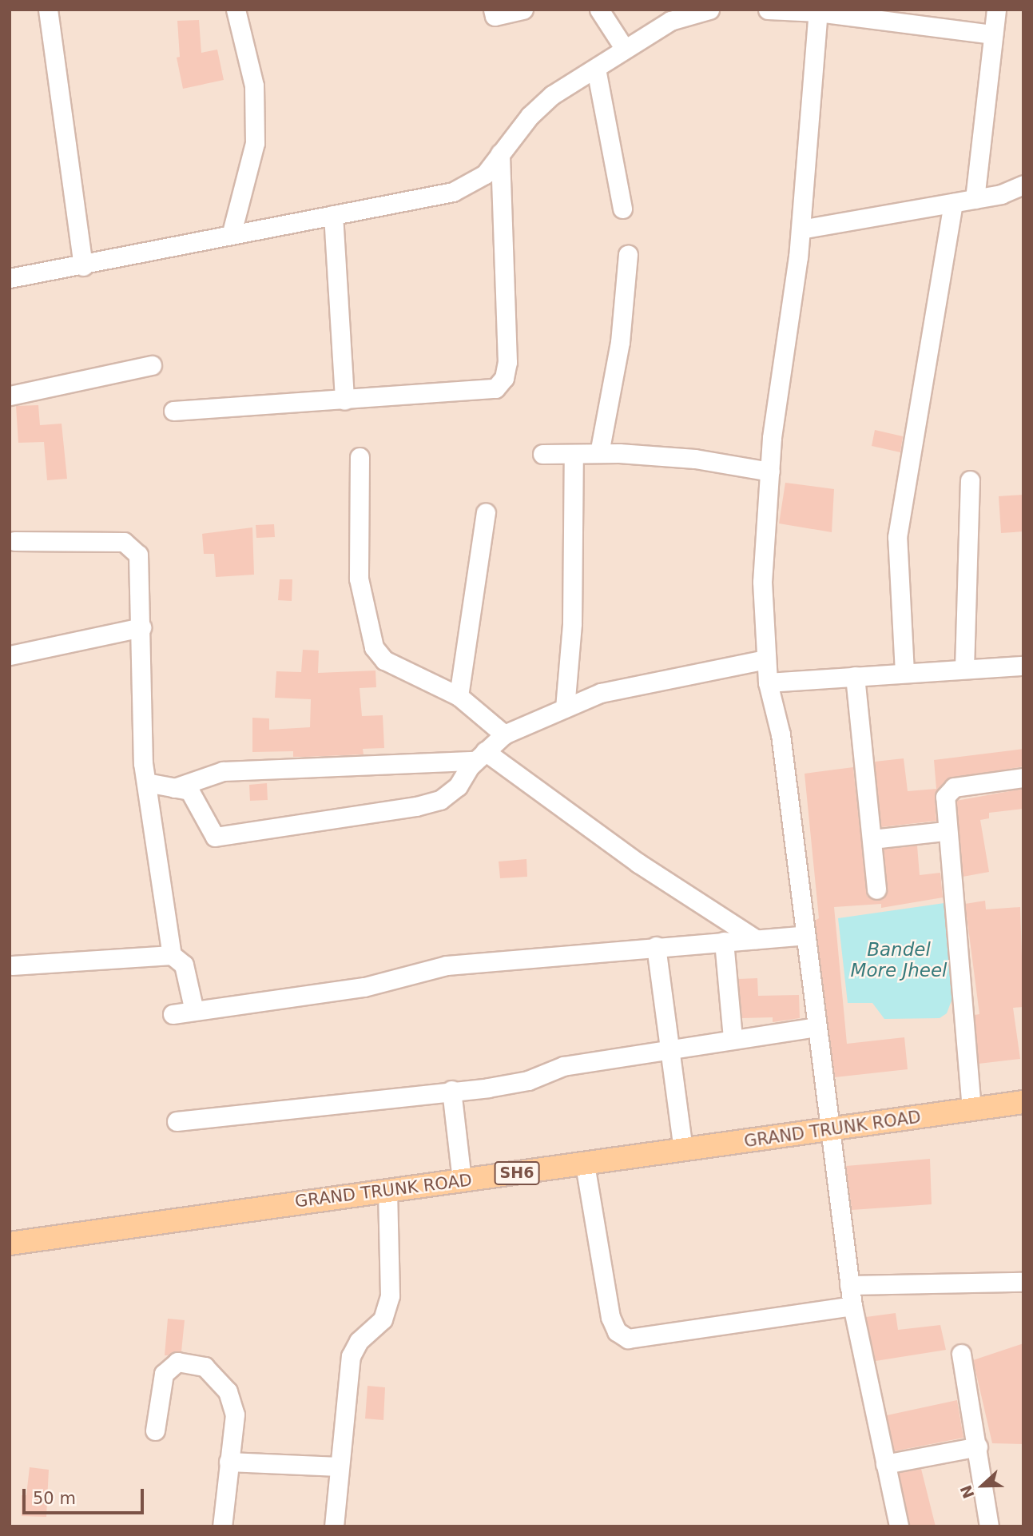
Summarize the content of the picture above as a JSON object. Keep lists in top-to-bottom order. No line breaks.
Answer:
{"streets":{"main road":["GRAND TRUNK ROAD","SH6"]},"water":["Bandel More Jheel"],"scale_bar":"50 m","north":"left"}
